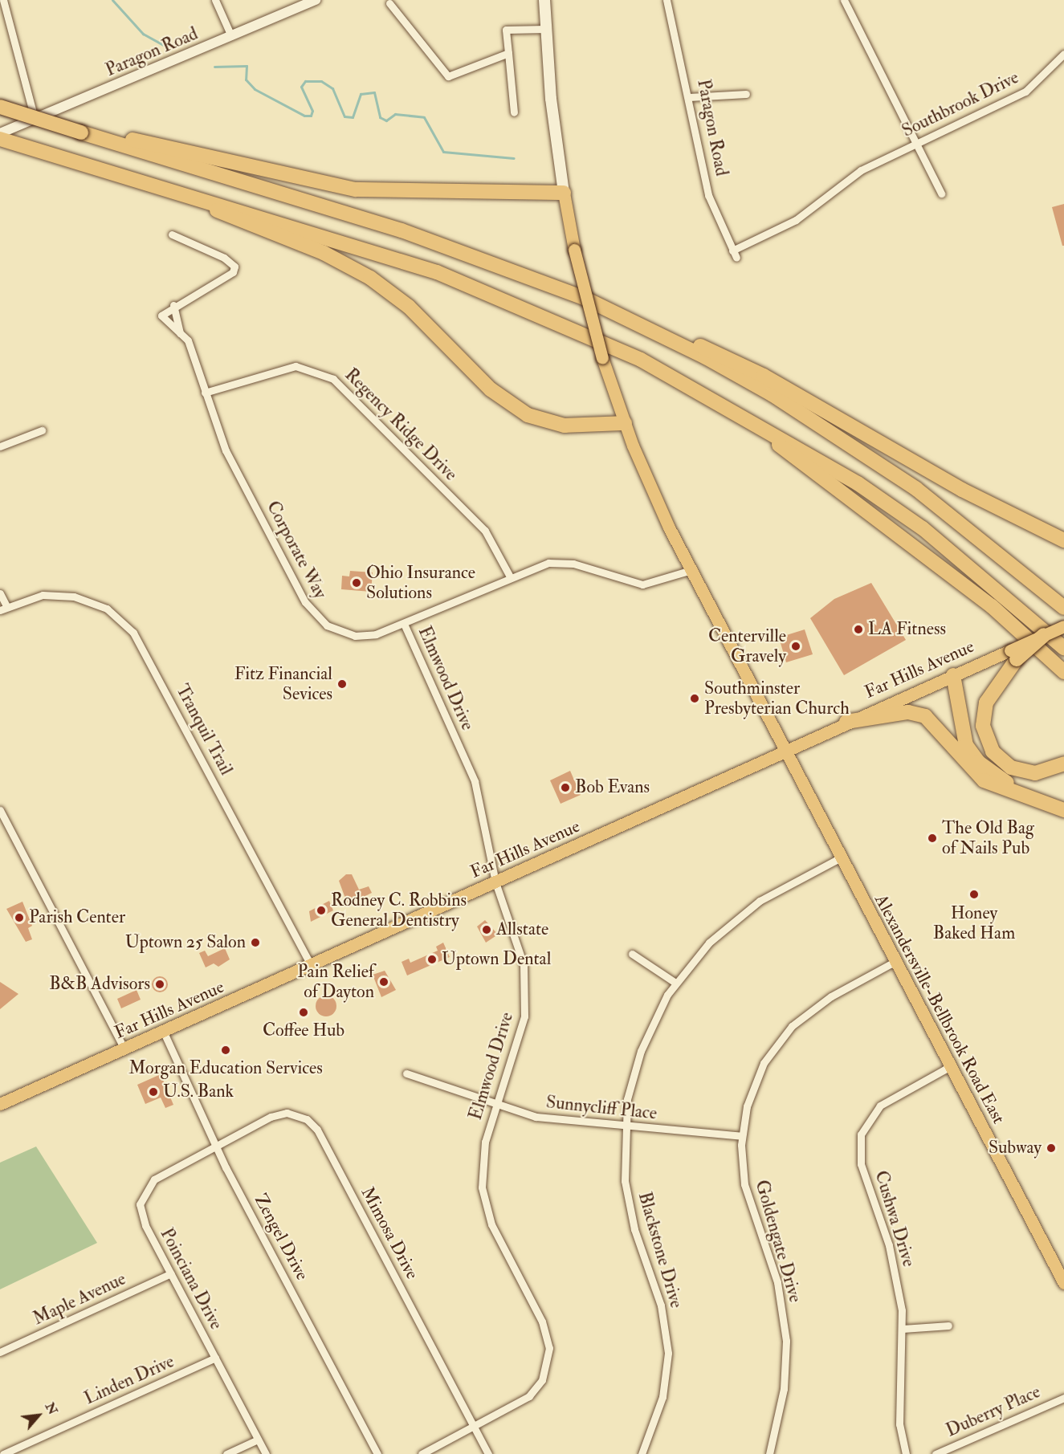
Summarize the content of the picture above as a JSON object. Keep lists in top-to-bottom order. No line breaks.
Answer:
{"streets":{"main road":["Far Hills Avenue","Alexandersville-Bellbrook Road East"],"street":["Paragon Road","Southbrook Drive","Regency Ridge Drive","Corporate Way","Elmwood Drive","Tranquil Trail","Sunnycliff Place","Cushwa Drive","Mimosa Drive","Zengel Drive","Goldengate Drive","Blackstone Drive","Poinciana Drive","Maple Avenue","Linden Drive","Duberry Place"]},"crossings":[["Paragon Road","Southbrook Drive"],["Regency Ridge Drive","Corporate Way"],["Corporate Way","Elmwood Drive"],["Corporate Way","Alexandersville-Bellbrook Road East"],["Far Hills Avenue","Elmwood Drive"],["Far Hills Avenue","Tranquil Trail"],["Far Hills Avenue","Alexandersville-Bellbrook Road East"],["Far Hills Avenue","Zengel Drive"],["Elmwood Drive","Sunnycliff Place"],["Elmwood Drive","Mimosa Drive"],["Alexandersville-Bellbrook Road East","Cushwa Drive"],["Alexandersville-Bellbrook Road East","Goldengate Drive"],["Alexandersville-Bellbrook Road East","Blackstone Drive"],["Sunnycliff Place","Goldengate Drive"],["Sunnycliff Place","Blackstone Drive"],["Mimosa Drive","Zengel Drive"],["Mimosa Drive","Poinciana Drive"],["Zengel Drive","Poinciana Drive"],["Poinciana Drive","Maple Avenue"],["Poinciana Drive","Linden Drive"]],"places":["Ohio Insurance Solutions","LA Fitness","Centerville Gravely","Fitz Financial Sevices","Southminster Presbyterian Church","Bob Evans","The Old Bag of Nails Pub","Honey Baked Ham","Rodney C. Robbins General Dentistry","Parish Center","Allstate","Uptown 25 Salon","Uptown Dental","Pain Relief of Dayton","B&B Advisors","Coffee Hub","Morgan Education Services","U.S. Bank","Subway"],"north":"top right"}
